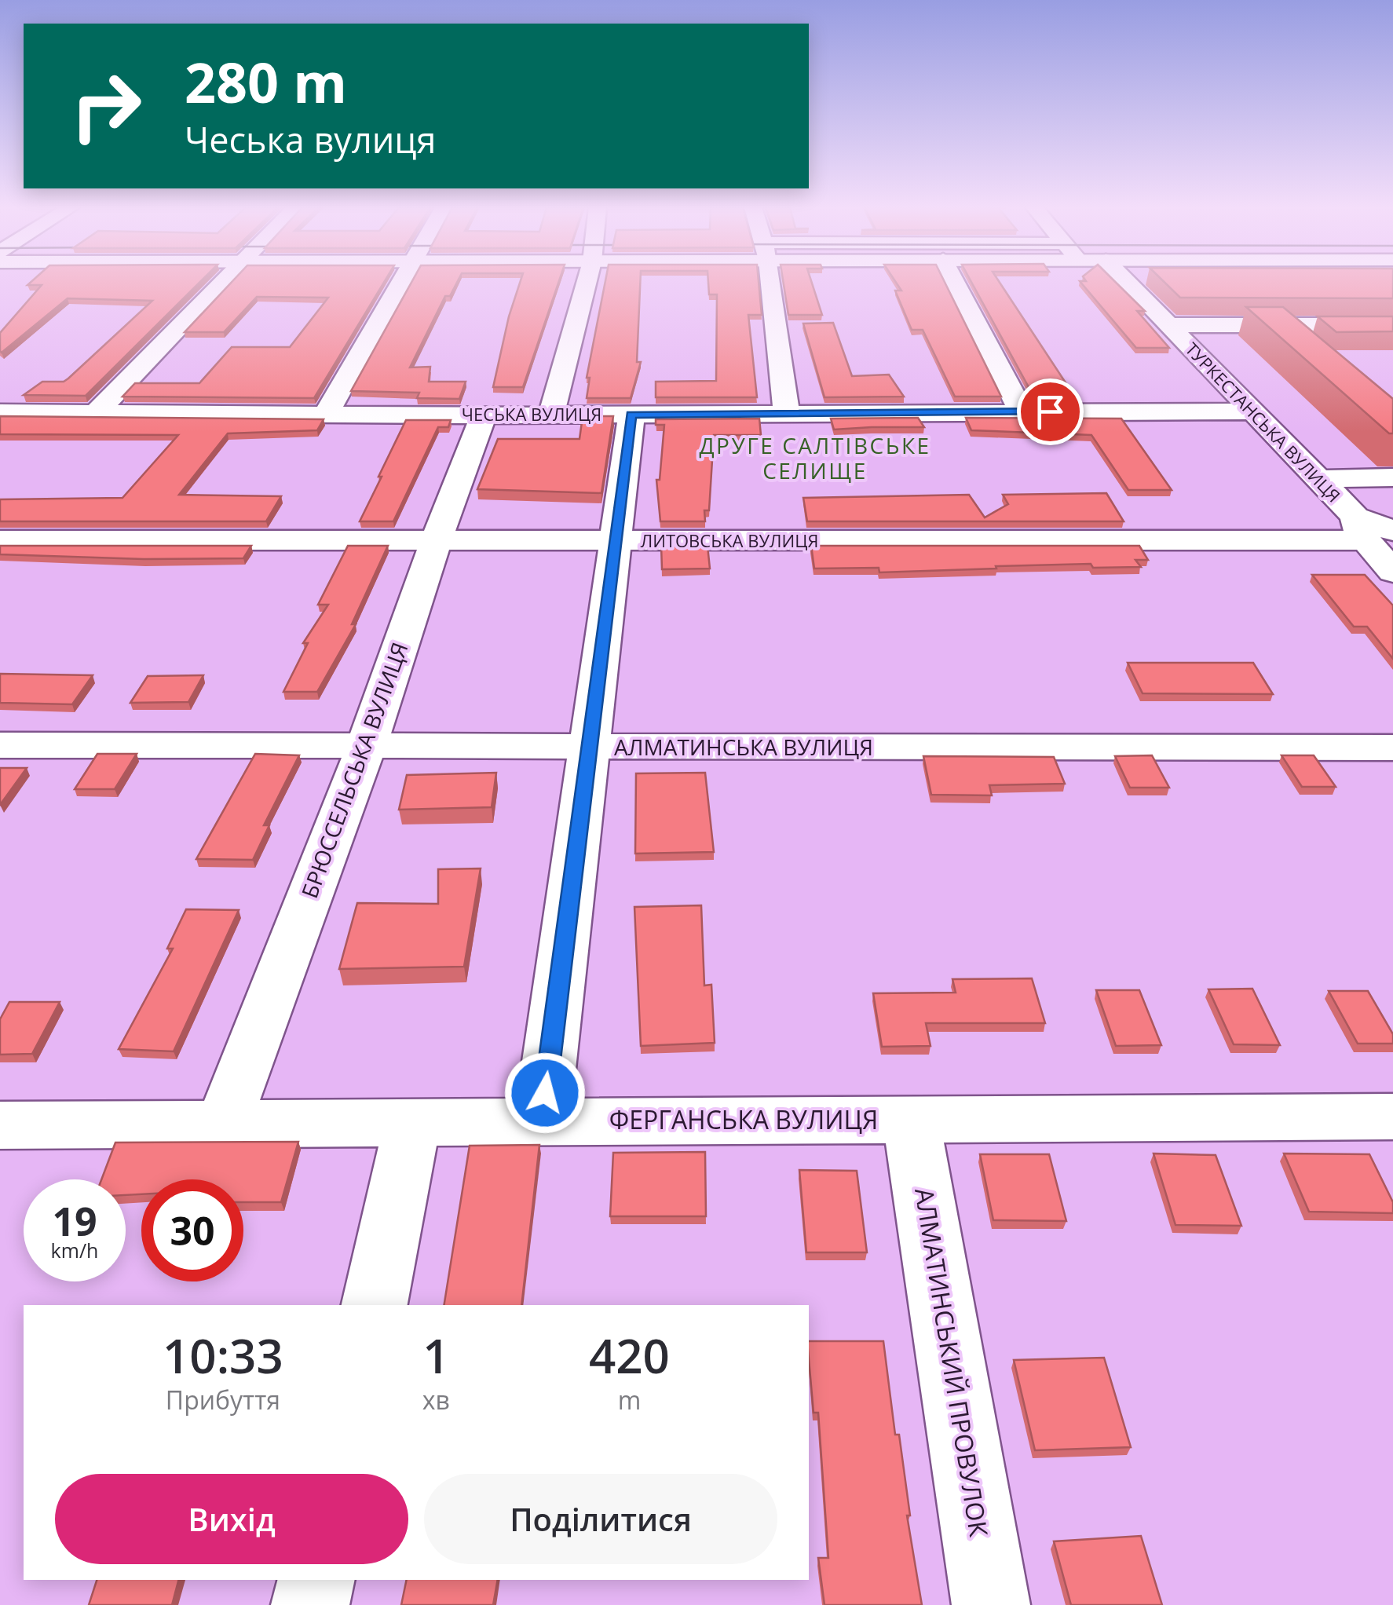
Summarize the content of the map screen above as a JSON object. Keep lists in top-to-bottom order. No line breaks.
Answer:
{"streets":{"street":["ЧЕСЬКА ВУЛИЦЯ","ТУРКЕСТАНСЬКА ВУЛИЦЯ","ЛИТОВСЬКА ВУЛИЦЯ","АЛМАТИНСЬКА ВУЛИЦЯ","БРЮССЕЛЬСЬКА ВУЛИЦЯ","ФЕРГАНСЬКА ВУЛИЦЯ","АЛМАТИНСЬКИЙ ПРОВУЛОК"]},"crossings":[["ЧЕСЬКА ВУЛИЦЯ","ТУРКЕСТАНСЬКА ВУЛИЦЯ"],["ЧЕСЬКА ВУЛИЦЯ","БРЮССЕЛЬСЬКА ВУЛИЦЯ"],["ТУРКЕСТАНСЬКА ВУЛИЦЯ","ЛИТОВСЬКА ВУЛИЦЯ"],["ЛИТОВСЬКА ВУЛИЦЯ","БРЮССЕЛЬСЬКА ВУЛИЦЯ"],["АЛМАТИНСЬКА ВУЛИЦЯ","БРЮССЕЛЬСЬКА ВУЛИЦЯ"],["БРЮССЕЛЬСЬКА ВУЛИЦЯ","ФЕРГАНСЬКА ВУЛИЦЯ"],["ФЕРГАНСЬКА ВУЛИЦЯ","АЛМАТИНСЬКИЙ ПРОВУЛОК"]],"districts":["ДРУГЕ САЛТІВСЬКЕ СЕЛИЩЕ"],"page":{"turn":["280 m","Чеська вулиця"],"speed":"19 km/h","limit":"30","eta":["10:33","Прибуття","1","хв","420","m"],"buttons":["Вихід","Поділитися"]}}
